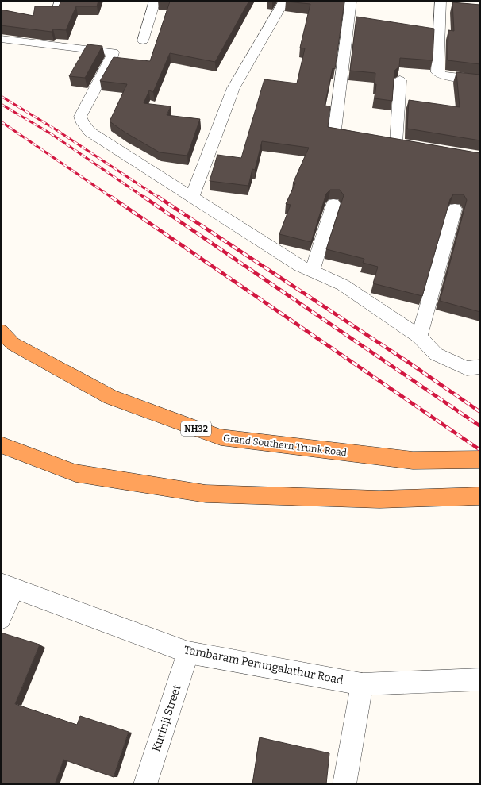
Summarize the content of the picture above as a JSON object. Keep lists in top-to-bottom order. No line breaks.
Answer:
{"streets":{"highway":["NH32","Grand Southern Trunk Road"],"street":["Tambaram Perungalathur Road","Kurinji Street"]},"crossings":[["Tambaram Perungalathur Road","Kurinji Street"]]}
